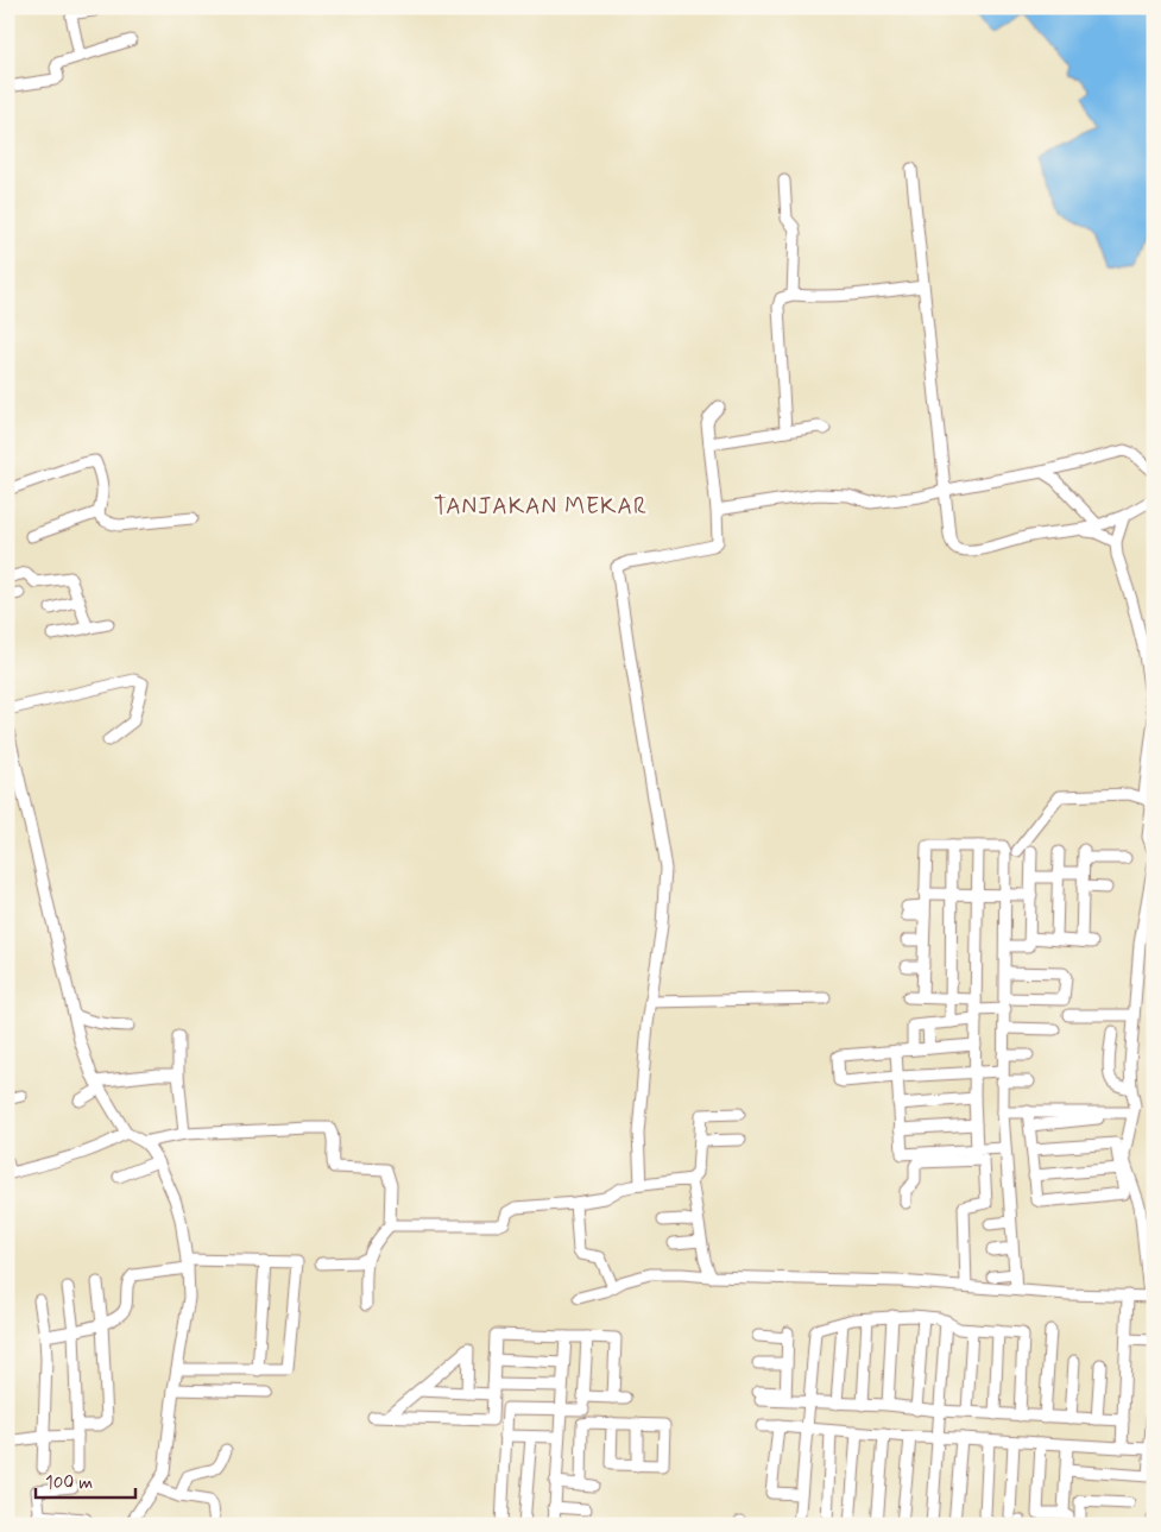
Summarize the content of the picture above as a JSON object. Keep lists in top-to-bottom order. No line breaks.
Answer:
{"districts":["TANJAKAN MEKAR"],"scale_bar":"100 m"}
